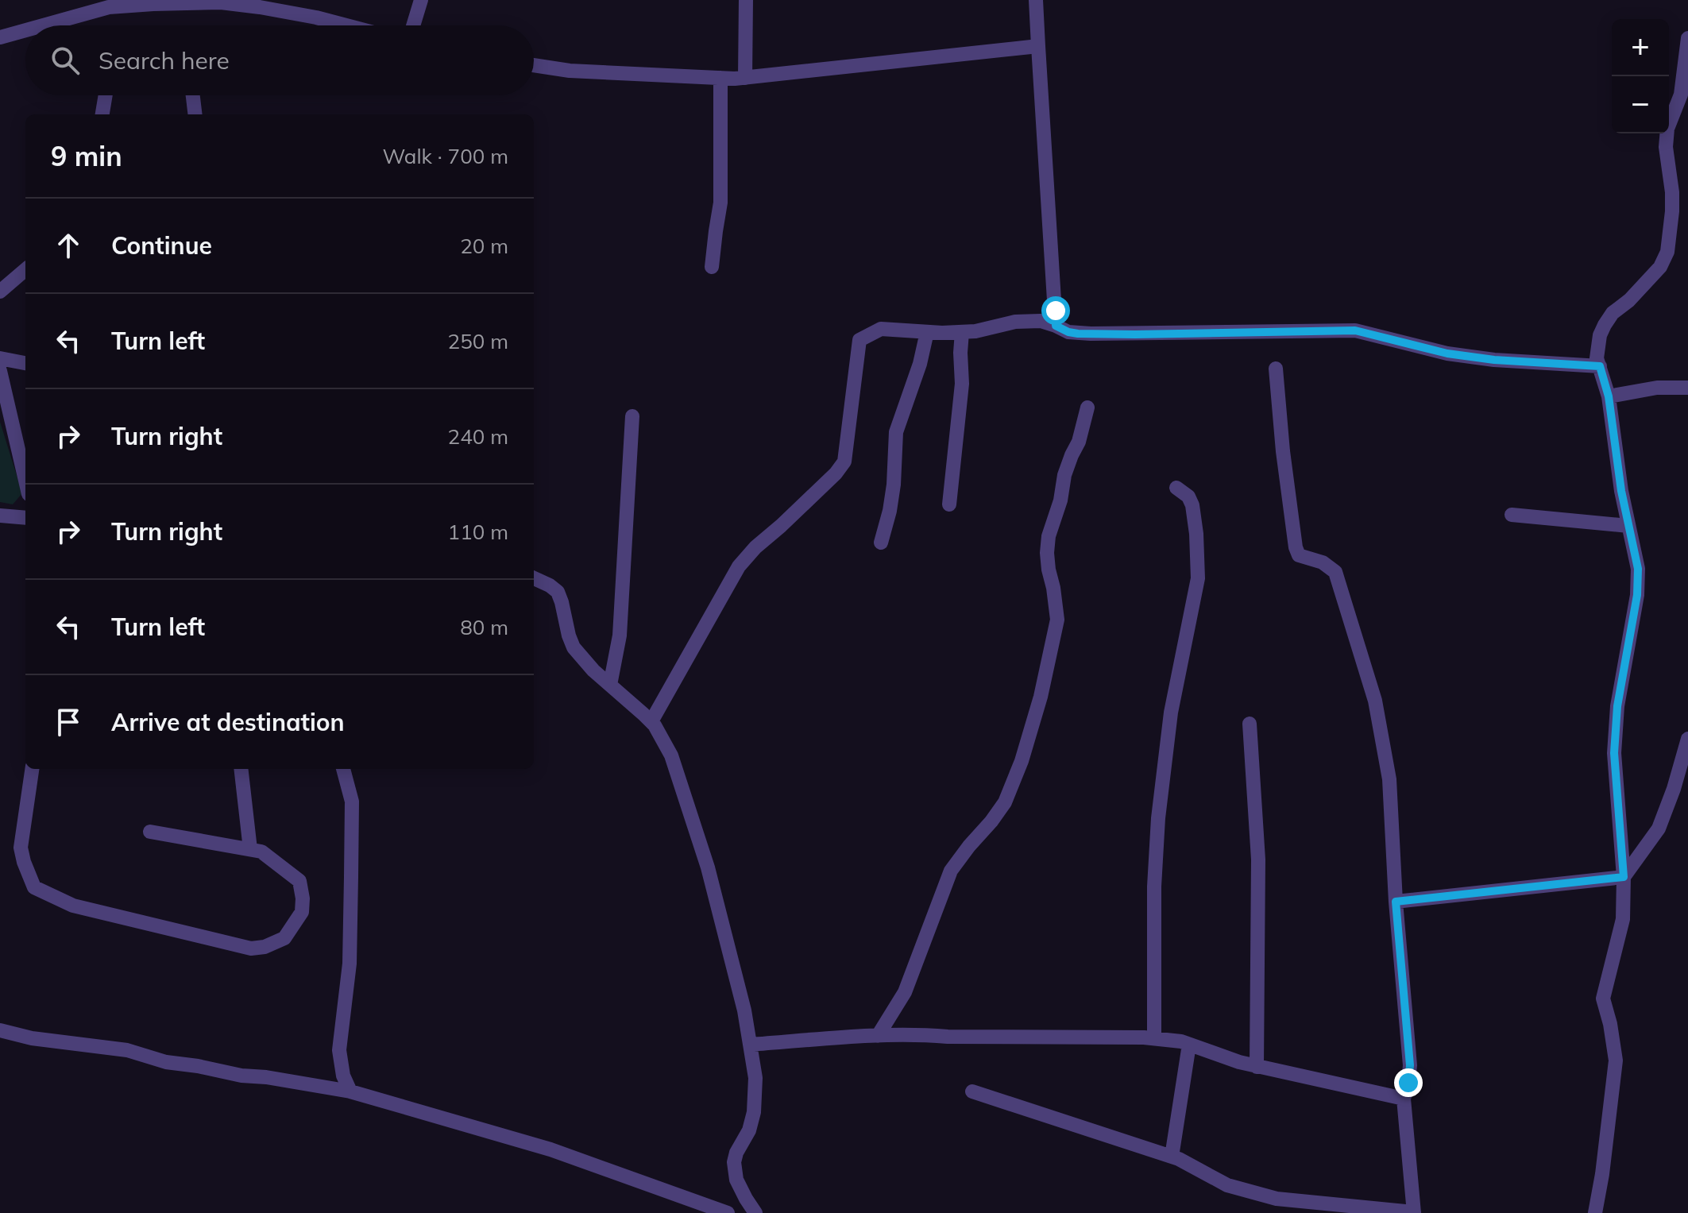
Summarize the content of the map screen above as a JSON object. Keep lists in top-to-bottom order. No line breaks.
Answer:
{"page":{"map_buttons":["+","−"],"search":"Search here","heading":["9 min","Walk · 700 m"],"list":[["Continue","20 m"],["Turn left","250 m"],["Turn right","240 m"],["Turn right","110 m"],["Turn left","80 m"],"Arrive at destination"]}}
